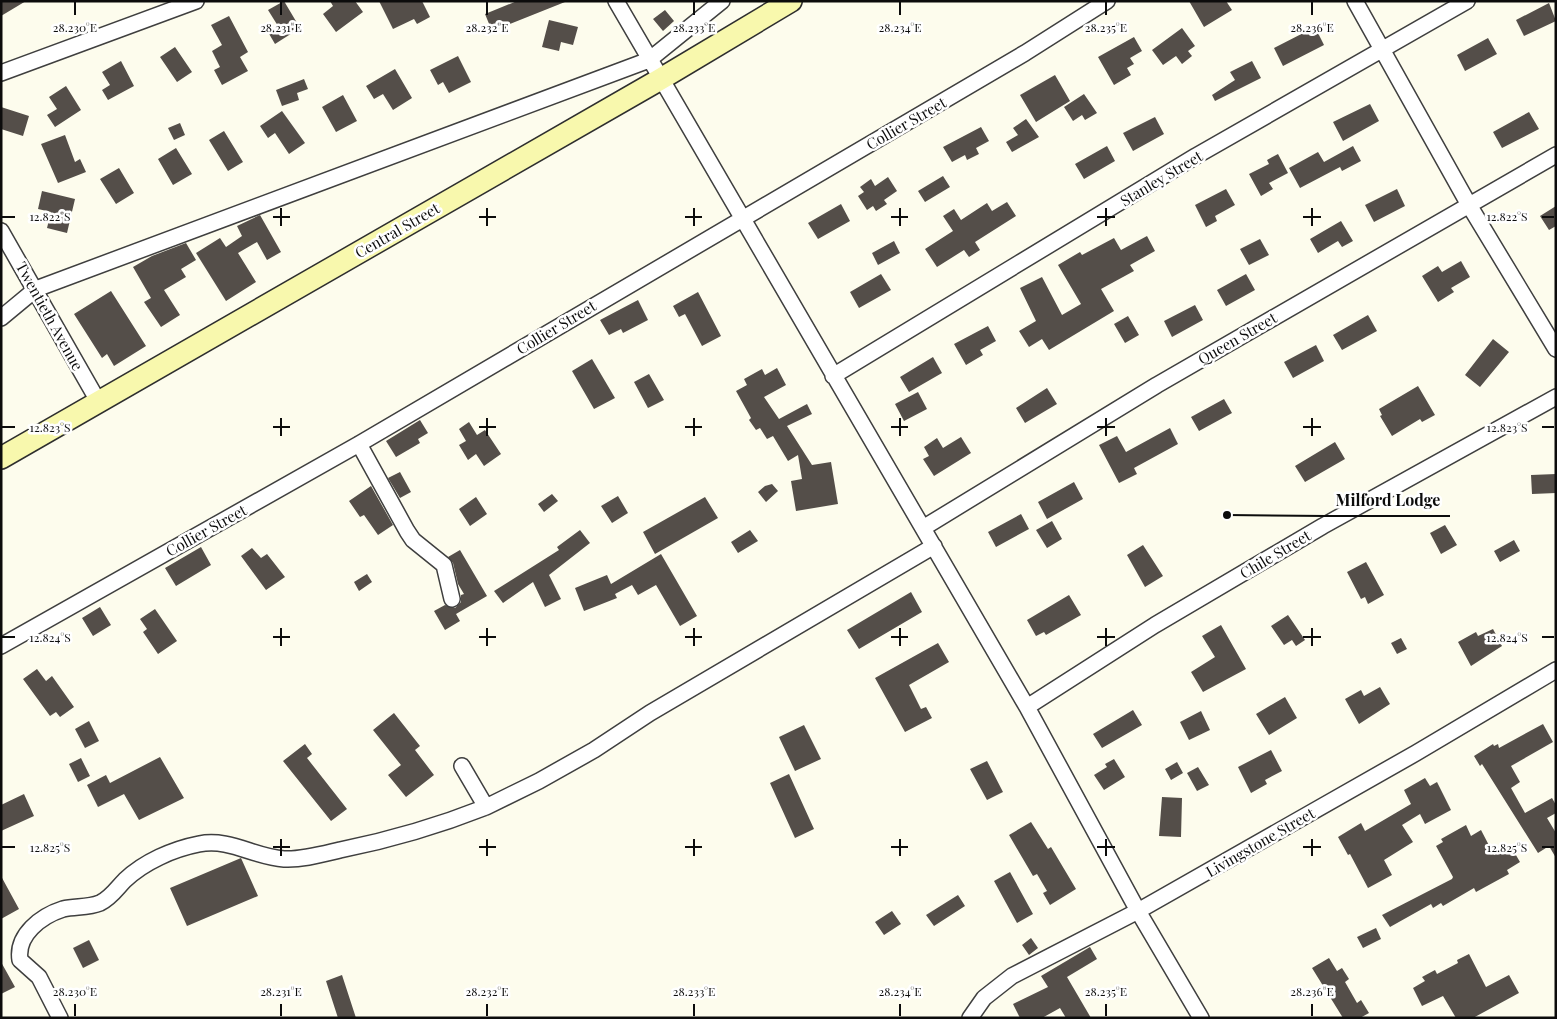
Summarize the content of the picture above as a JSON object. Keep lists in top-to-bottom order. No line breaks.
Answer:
{"streets":{"main road":["Central Street"],"street":["Collier Street","Stanley Street","Twentieth Avenue","Queen Street","Chile Street","Livingstone Street"]},"crossings":[["Central Street","Twentieth Avenue"]],"places":["Milford Lodge"],"coordinates":["28.230°E","28.231°E","28.232°E","28.233°E","28.234°E","28.235°E","28.236°E","12.822°S","12.823°S","12.824°S","12.825°S"]}
